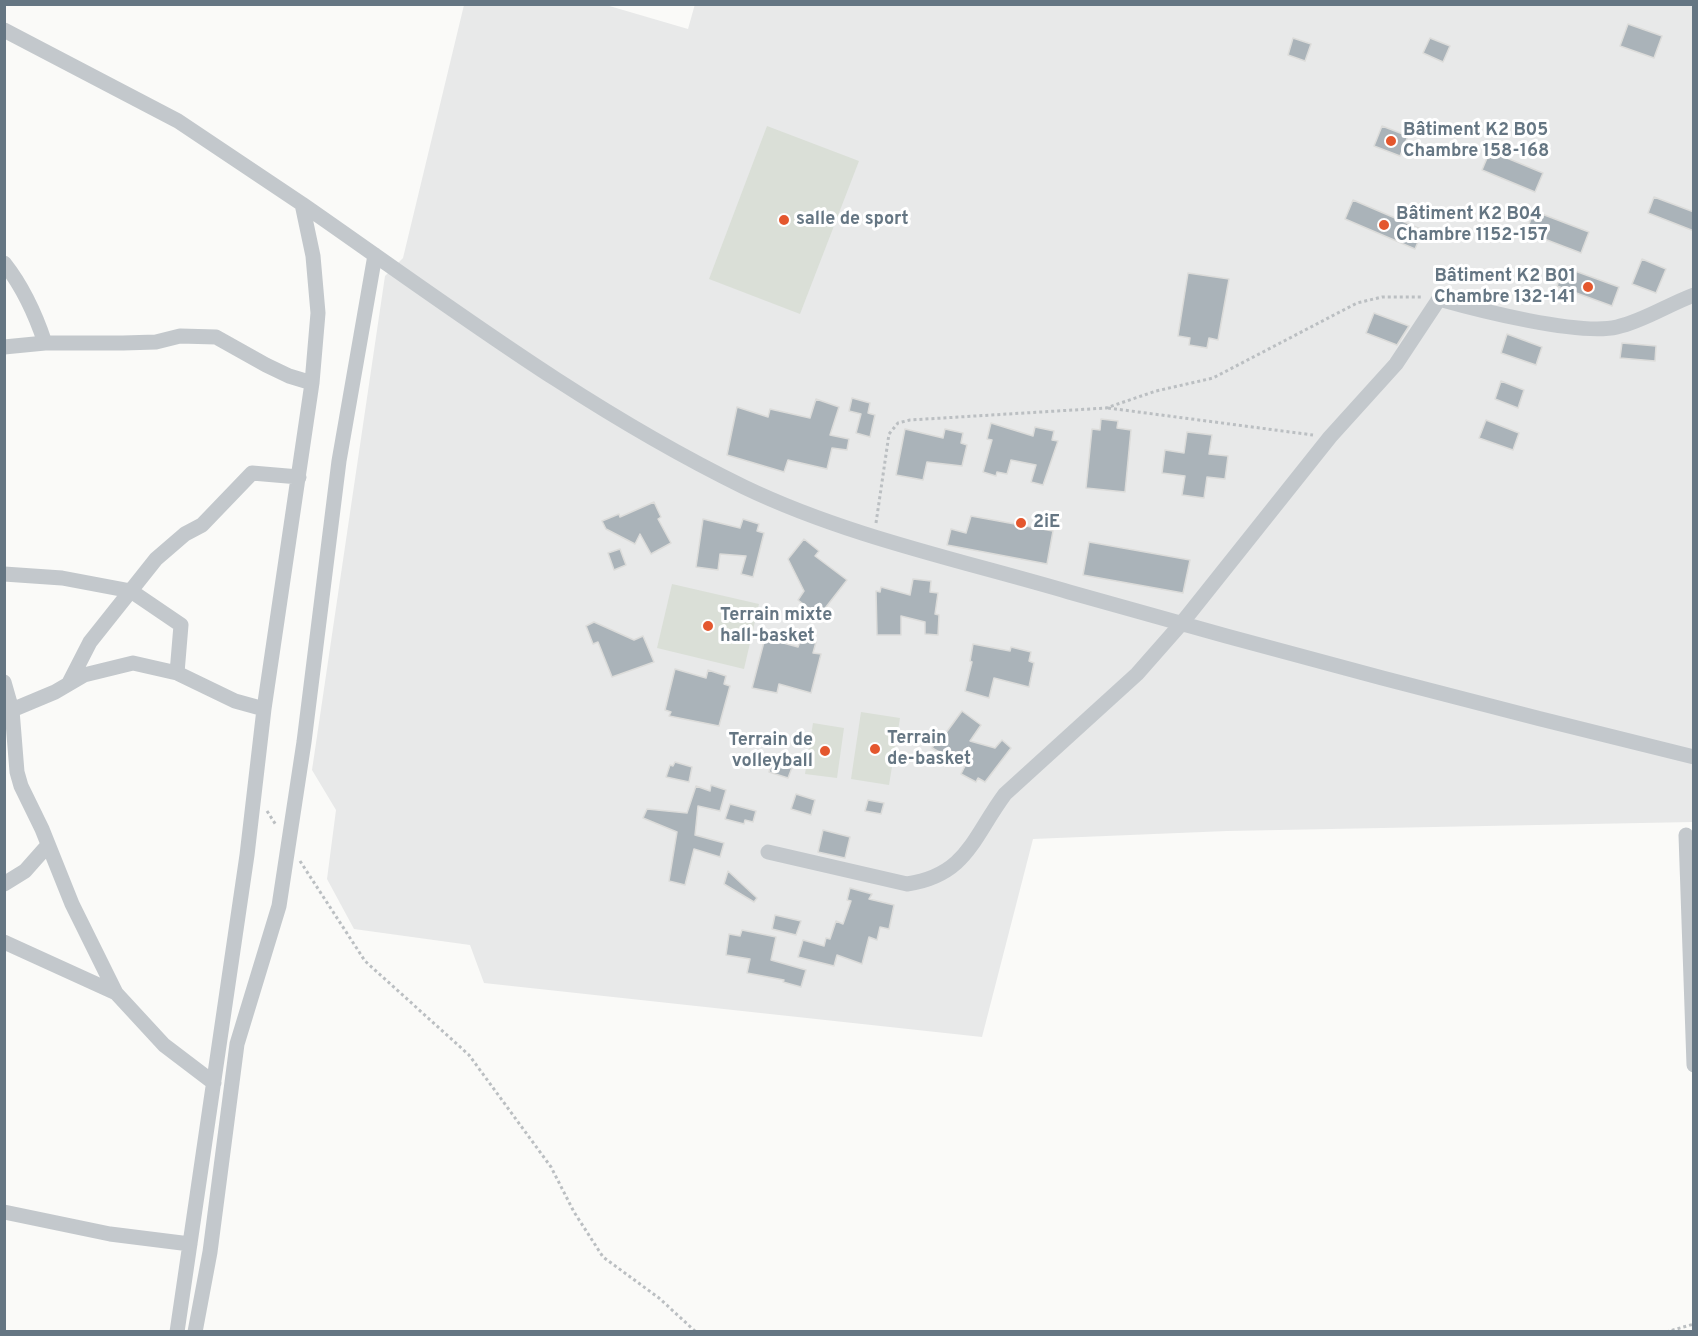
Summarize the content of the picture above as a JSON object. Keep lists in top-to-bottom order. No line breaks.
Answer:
{"places":["Bâtiment K2 B05 Chambre 158-168","salle de sport","Bâtiment K2 B04 Chambre 1152-157","Bâtiment K2 B01 Chambre 132-141","2iE","Terrain mixte hall-basket","Terrain de-basket","Terrain de volleyball"]}
